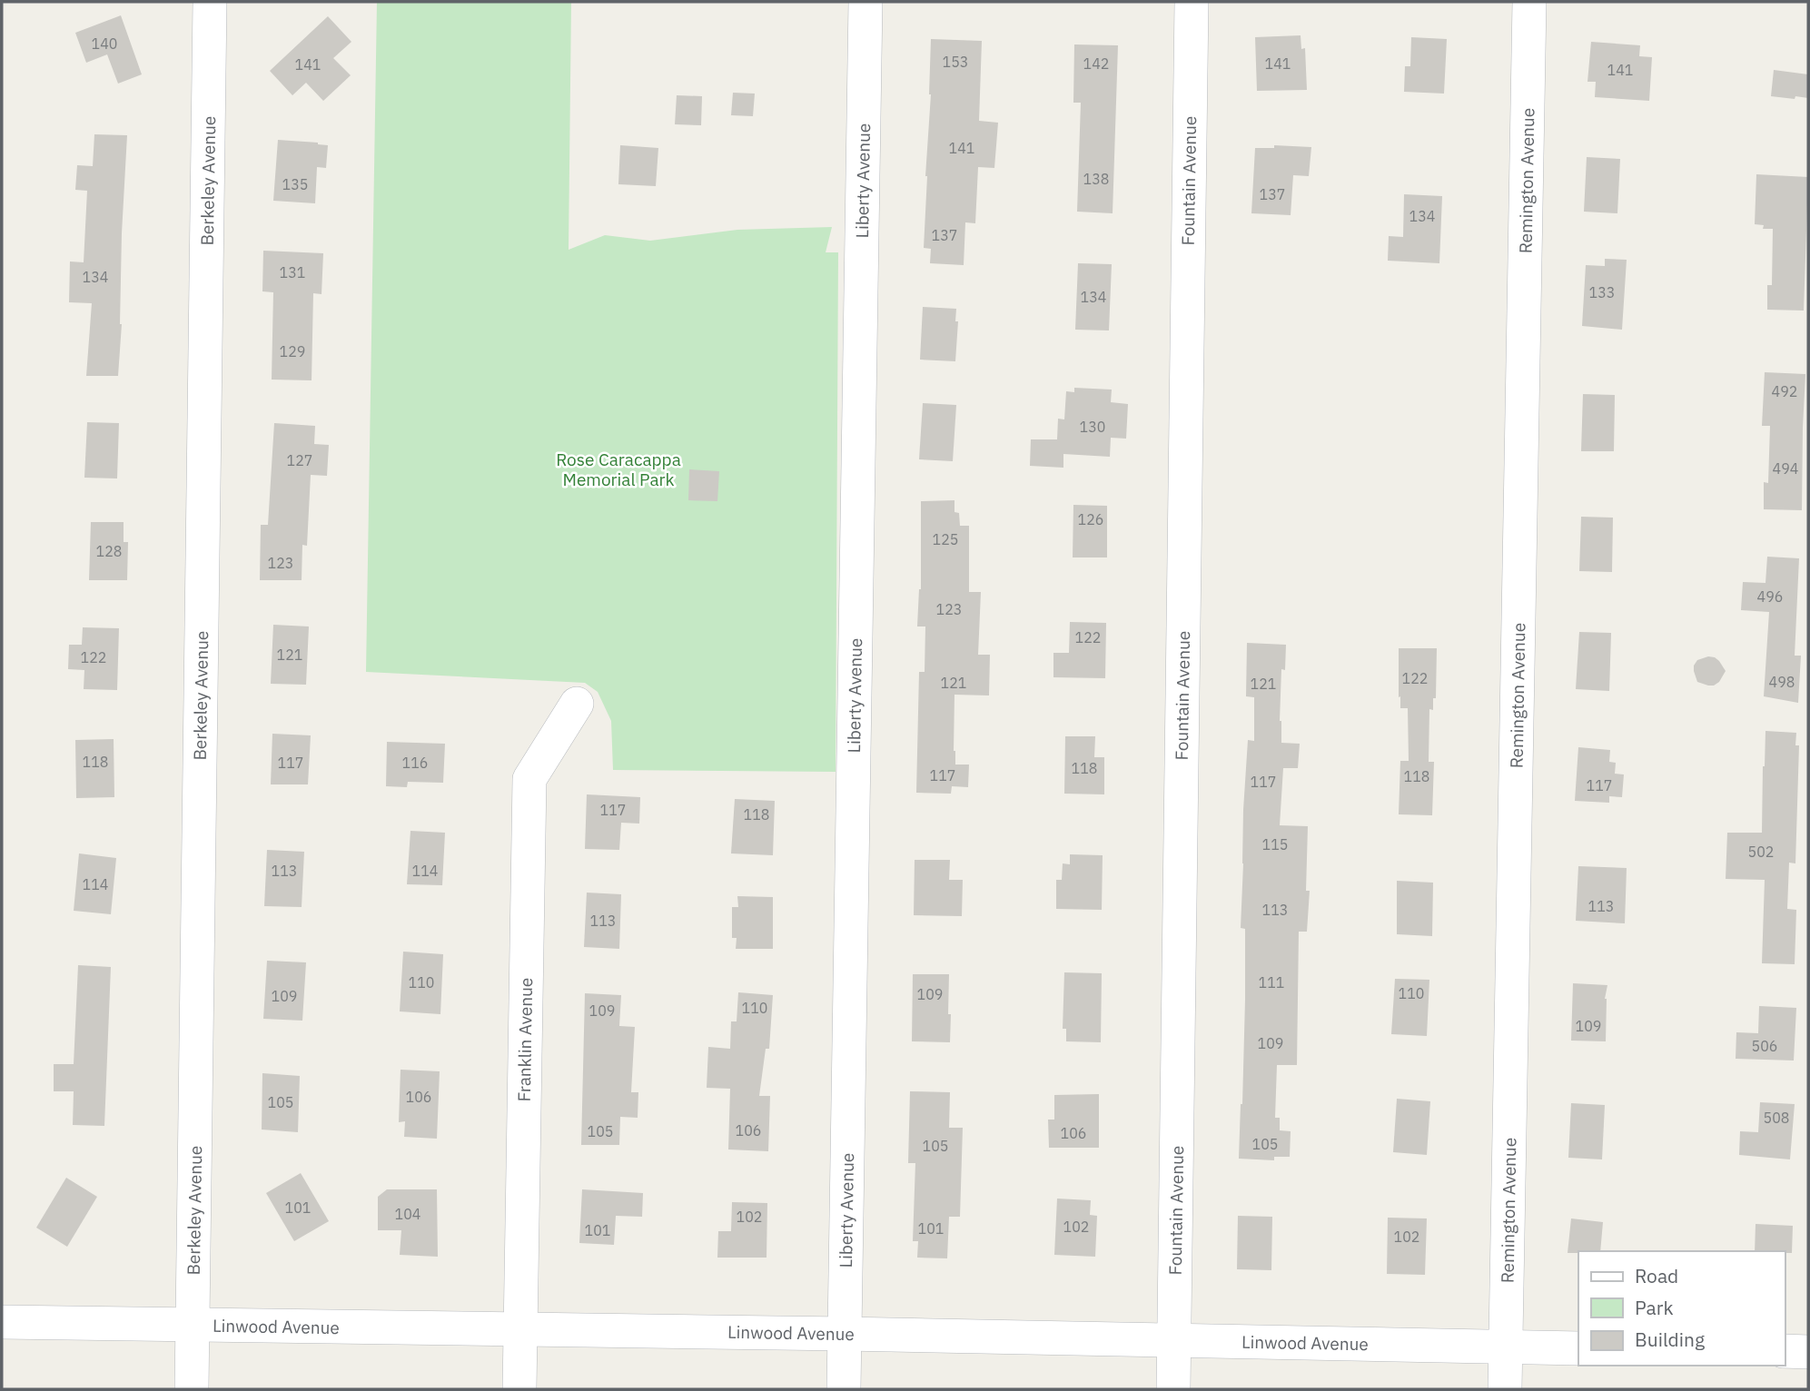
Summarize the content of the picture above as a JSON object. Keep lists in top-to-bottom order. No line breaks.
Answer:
{"streets":{"street":["Berkeley Avenue","Liberty Avenue","Fountain Avenue","Remington Avenue","Franklin Avenue","Linwood Avenue"]},"crossings":[["Berkeley Avenue","Linwood Avenue"],["Liberty Avenue","Linwood Avenue"],["Fountain Avenue","Linwood Avenue"],["Remington Avenue","Linwood Avenue"],["Franklin Avenue","Linwood Avenue"]],"parks":["Rose Caracappa Memorial Park"],"house_numbers":["140","153","142","141","141","141","141","138","135","137","134","137","131","134","133","134","129","492","130","127","494","126","125","128","123","496","123","122","121","122","122","498","121","121","118","117","116","118","117","118","117","117","117","118","115","502","113","114","114","113","113","113","110","111","110","109","109","110","109","109","109","506","106","105","508","106","105","106","105","105","101","104","102","102","101","101","102"],"legend":["Road","Park","Building"]}
